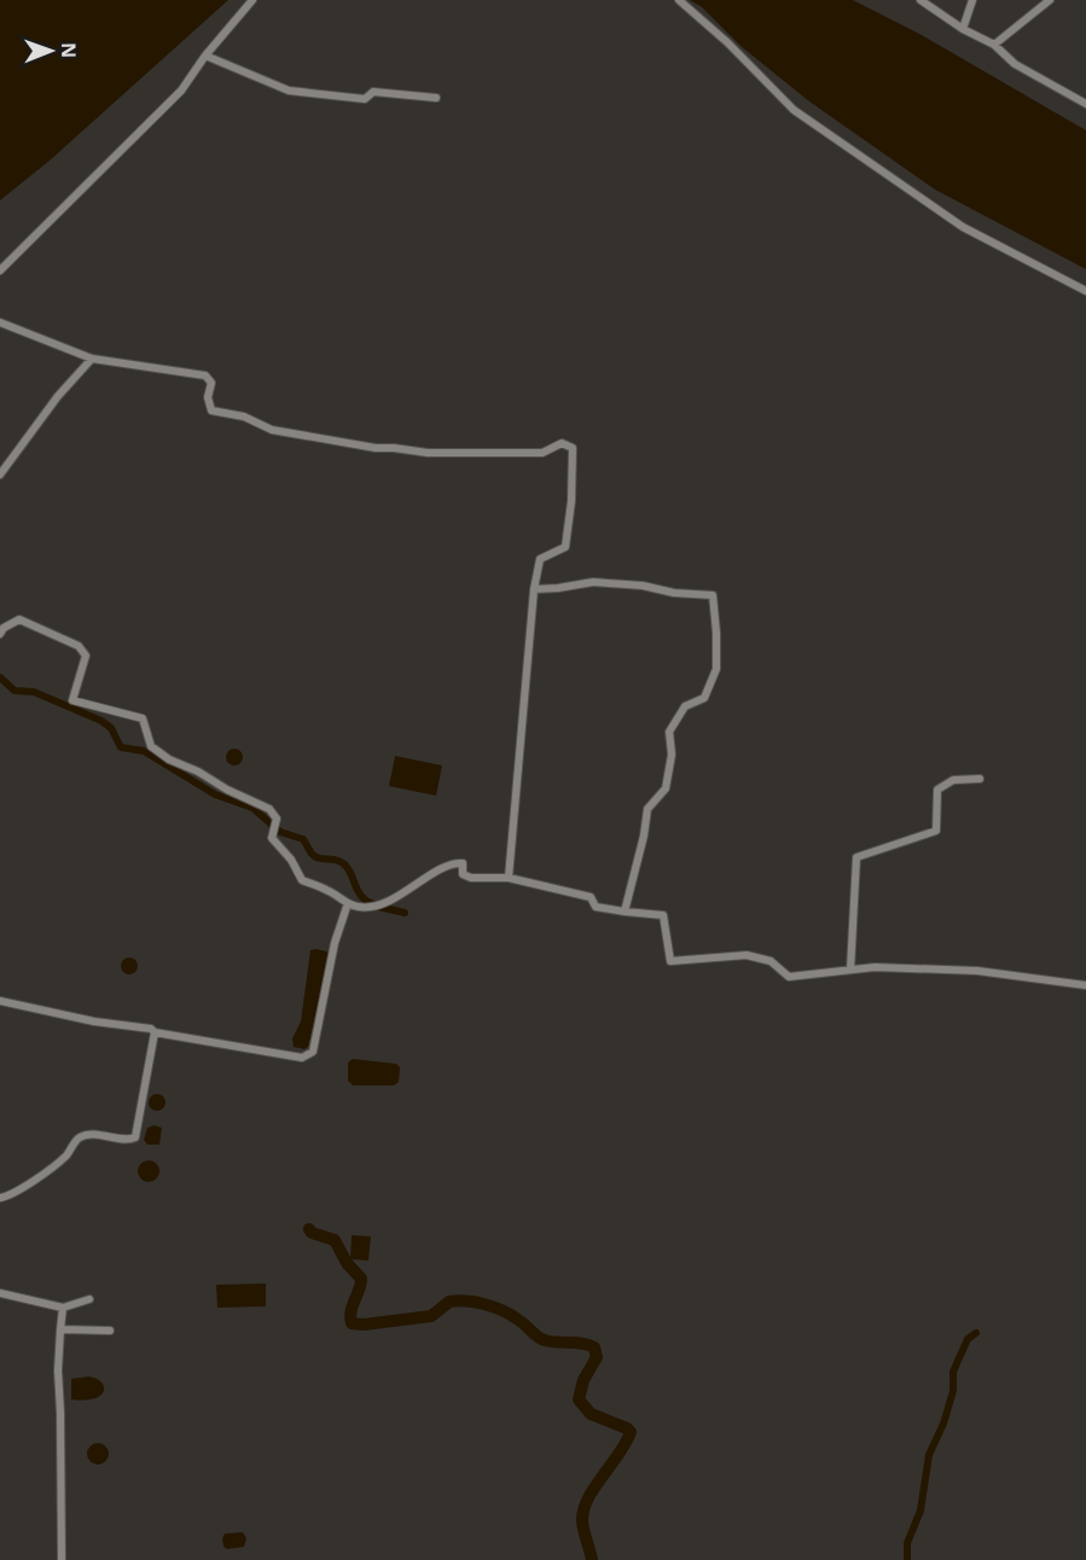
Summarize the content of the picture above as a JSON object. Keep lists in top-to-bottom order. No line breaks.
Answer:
{"north":"right"}
